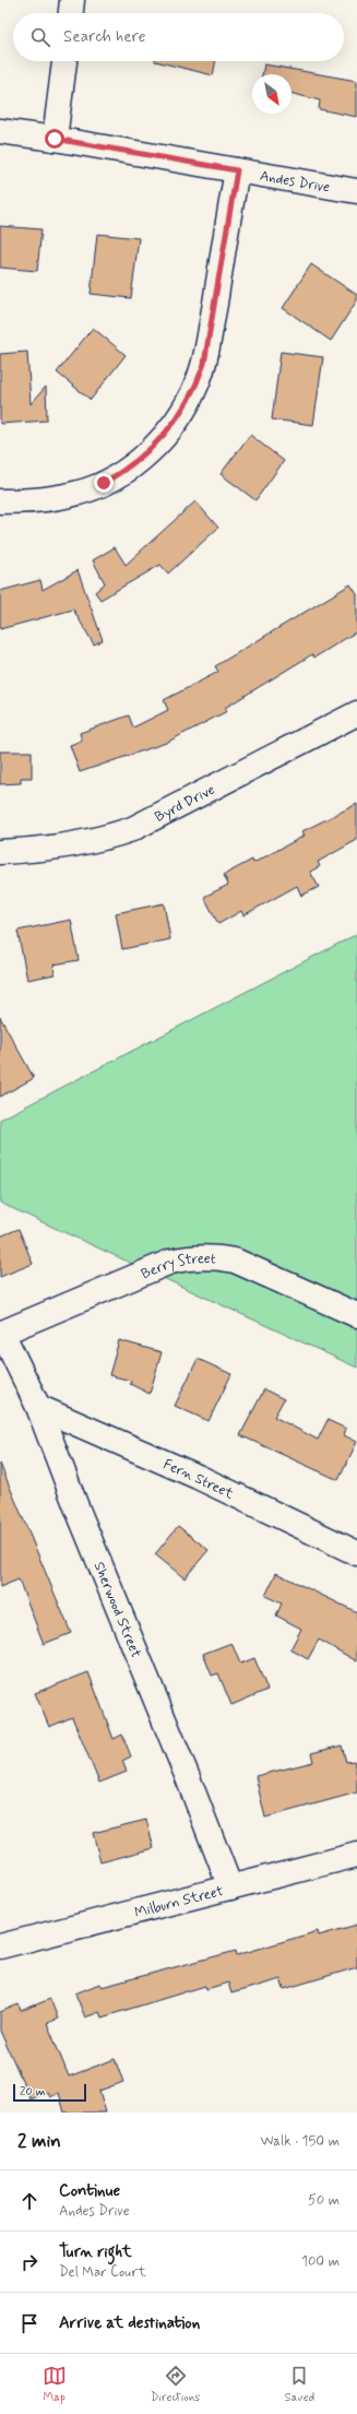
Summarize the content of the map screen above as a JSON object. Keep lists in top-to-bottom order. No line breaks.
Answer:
{"streets":{"street":["Andes Drive","Byrd Drive","Berry Street","Fern Street","Sherwood Street","Milburn Street"]},"crossings":[["Berry Street","Sherwood Street"],["Fern Street","Sherwood Street"],["Sherwood Street","Milburn Street"]],"scale_bar":"20 m","north":"bottom right","page":{"search":"Search here","scale":"20 m","heading":["2 min","Walk · 150 m"],"list":[["Continue","Andes Drive","50 m"],["Turn right","Del Mar Court","100 m"],"Arrive at destination"],"nav":["Map","Directions","Saved"]}}
